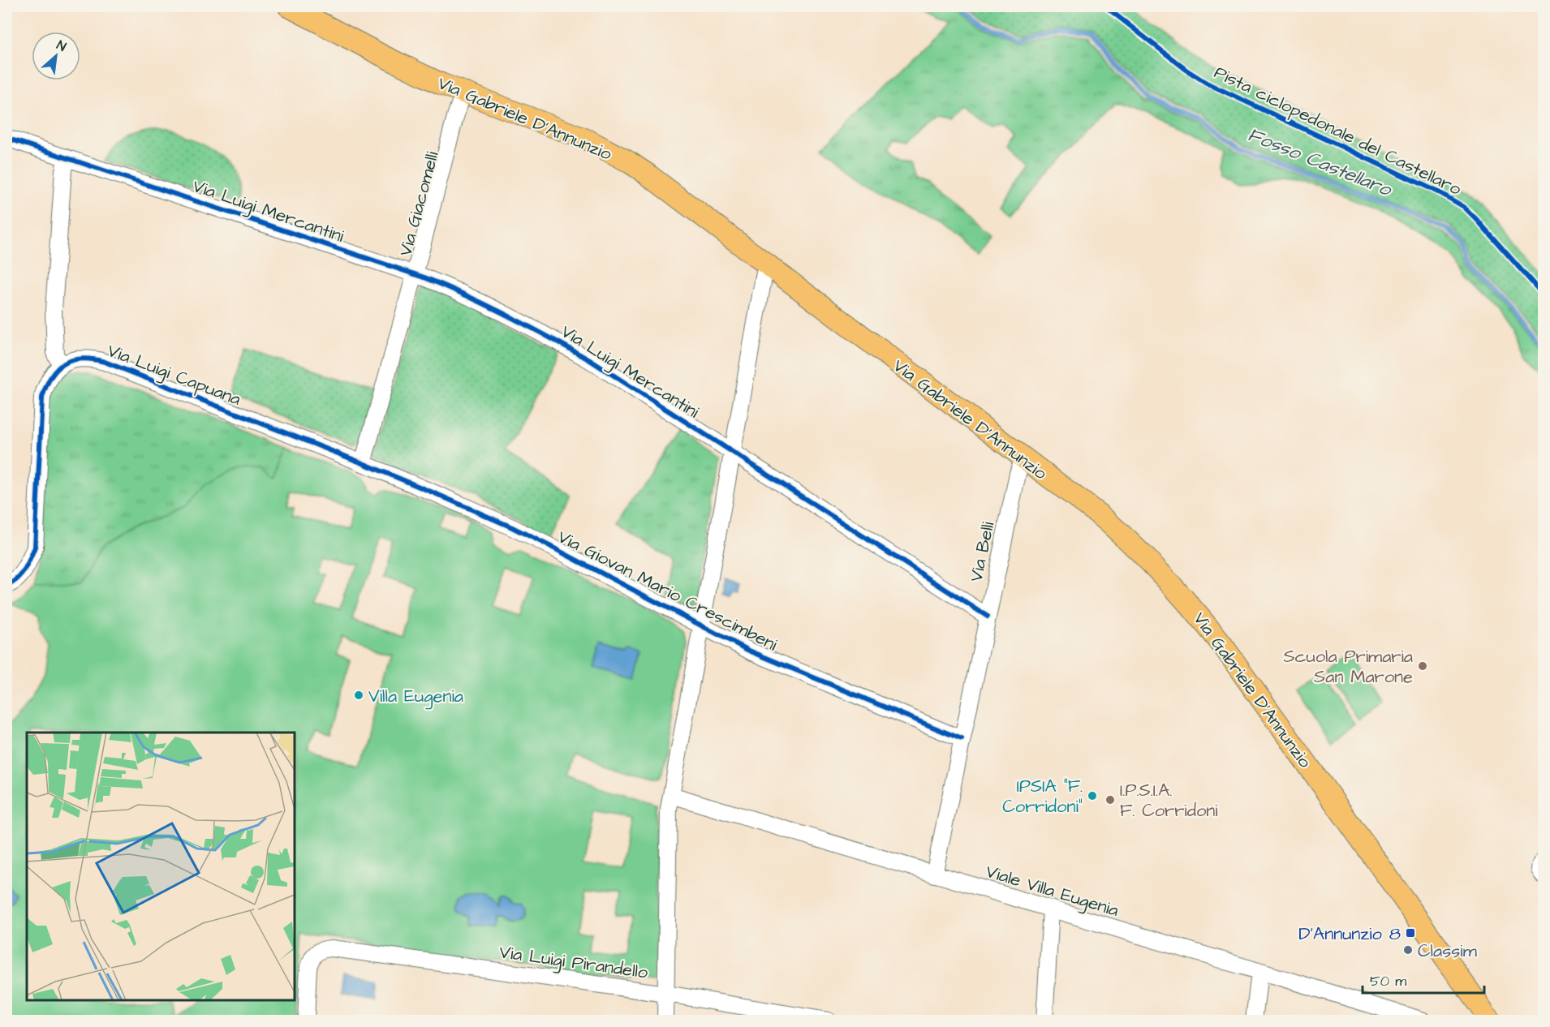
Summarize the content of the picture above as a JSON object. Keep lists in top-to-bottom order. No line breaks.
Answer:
{"streets":{"main road":["Via Gabriele D'Annunzio"],"street":["Via Giacomelli","Via Luigi Mercantini","Via Luigi Capuana","Via Belli","Via Giovan Mario Crescimbeni","Viale Villa Eugenia","Via Luigi Pirandello"],"cycle path":["Pista ciclopedonale del Castellaro"]},"crossings":[["Via Gabriele D'Annunzio","Via Giacomelli"],["Via Gabriele D'Annunzio","Via Belli"],["Via Giacomelli","Via Luigi Mercantini"],["Via Giacomelli","Via Luigi Capuana"],["Via Giacomelli","Via Giovan Mario Crescimbeni"],["Via Luigi Mercantini","Via Belli"],["Via Luigi Capuana","Via Giovan Mario Crescimbeni"],["Via Belli","Via Giovan Mario Crescimbeni"],["Via Belli","Viale Villa Eugenia"]],"water":["Fosso Castellaro"],"places":{"other":["Scuola Primaria San Marone","Villa Eugenia","IPSIA \"F. Corridoni\"","I.P.S.I.A. F. Corridoni","Classim"],"transit":["D'Annunzio 8"]},"scale_bar":"50 m","north":"top right"}
